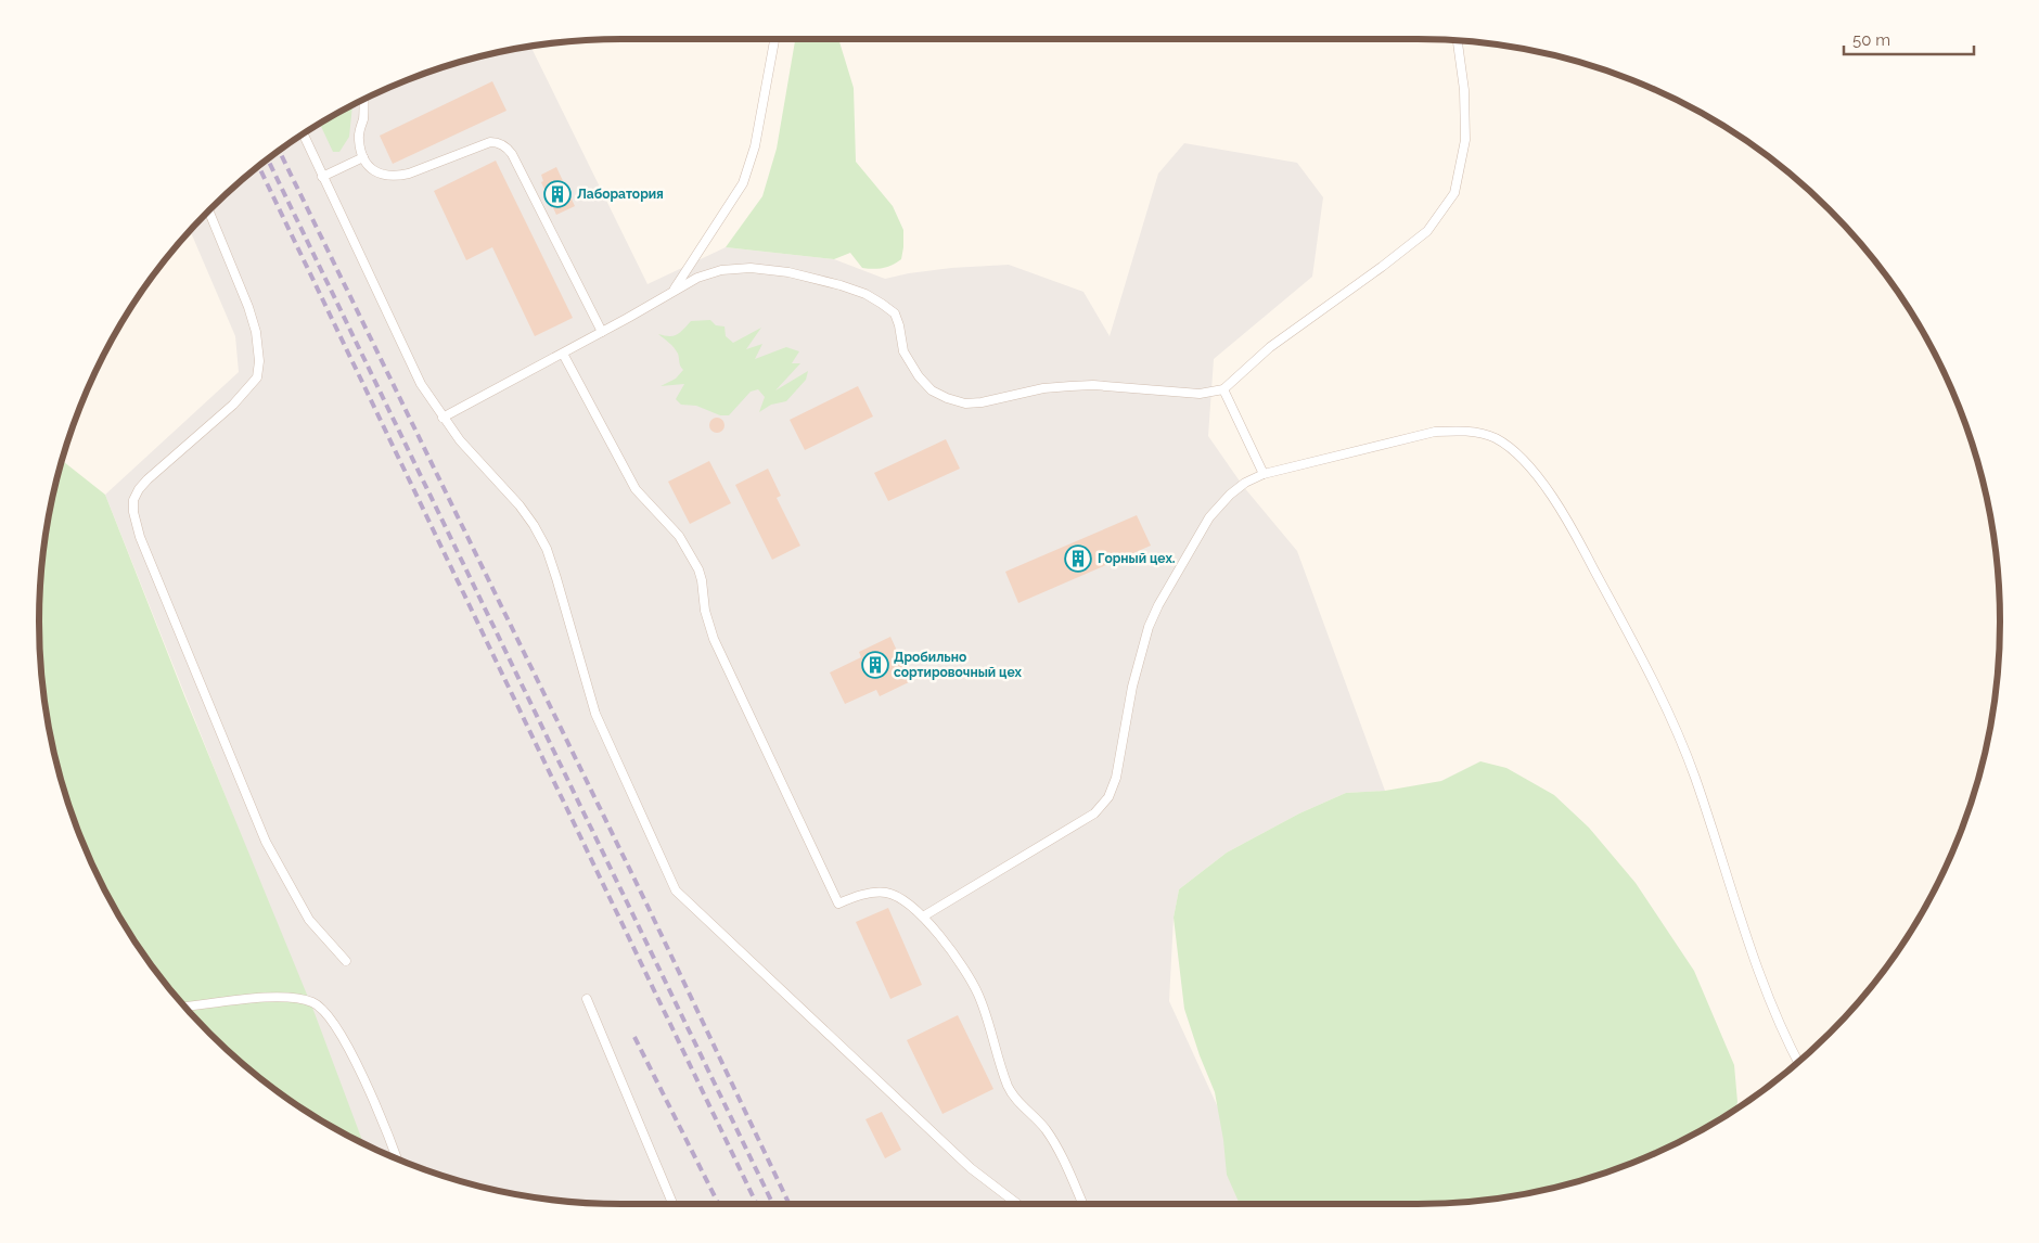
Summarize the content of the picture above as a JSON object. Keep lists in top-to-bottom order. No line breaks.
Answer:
{"places":{"building":["Лаборатория","Горный цех.","Дробильно сортировочный цех"]},"scale_bar":"50 m"}
